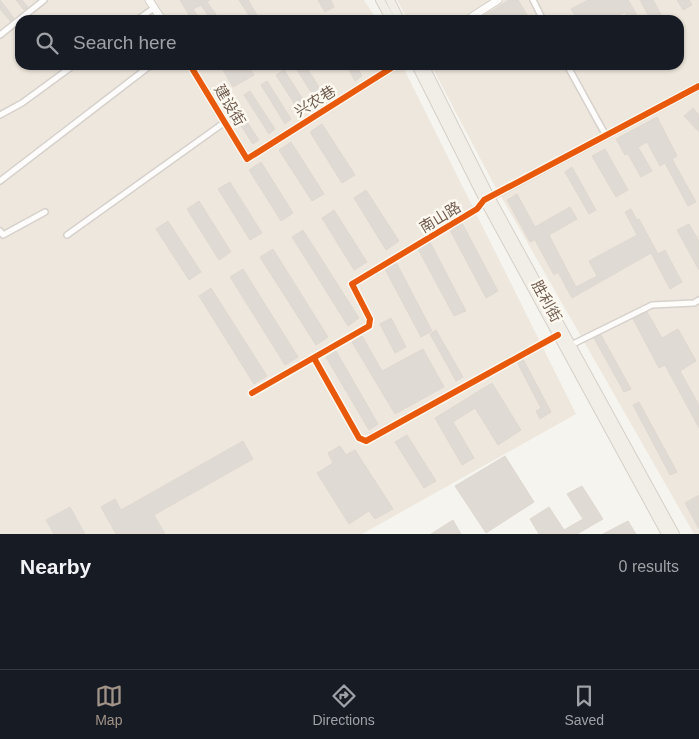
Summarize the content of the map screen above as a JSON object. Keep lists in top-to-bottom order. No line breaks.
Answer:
{"streets":{"main road":["胜利街"],"street":["兴农巷","建设街","南山路"]},"crossings":[["兴农巷","建设街"],["南山路","胜利街"]],"page":{"search":"Search here","heading":["Nearby","0 results"],"nav":["Map","Directions","Saved"]}}
